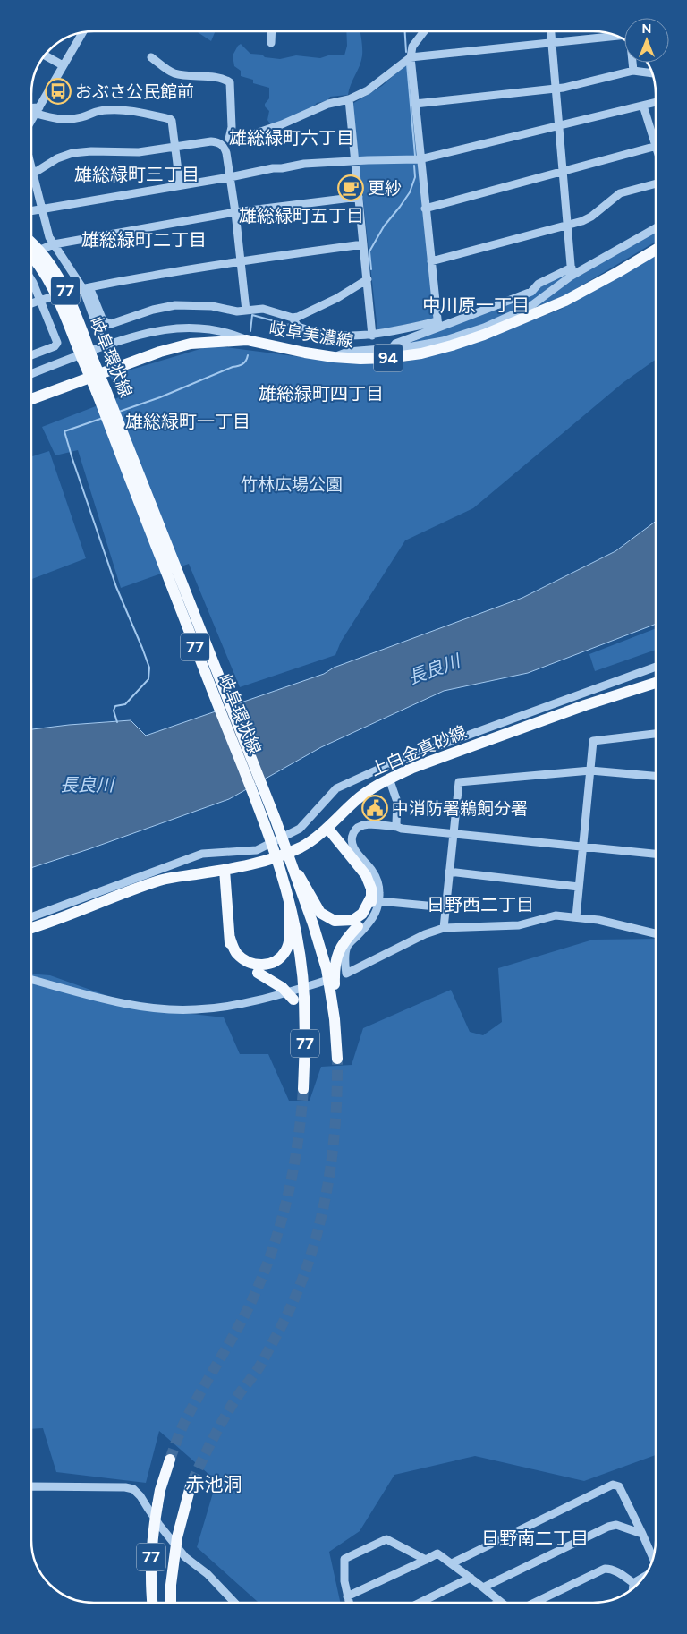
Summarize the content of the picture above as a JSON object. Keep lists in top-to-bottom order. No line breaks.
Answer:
{"streets":{"main road":["77","岐阜美濃線","岐阜環状線","94","上白金真砂線"]},"crossings":[["77","岐阜環状線"],["岐阜美濃線","岐阜環状線"]],"districts":["雄総緑町六丁目","雄総緑町三丁目","雄総緑町五丁目","雄総緑町二丁目","中川原一丁目","雄総緑町四丁目","雄総緑町一丁目","日野西二丁目","赤池洞","日野南二丁目"],"water":["長良川"],"parks":["竹林広場公園"],"places":{"bus stop":["おぶさ公民館前"],"cafe":["更紗"],"public building":["中消防署鵜飼分署"]},"north":"top"}
